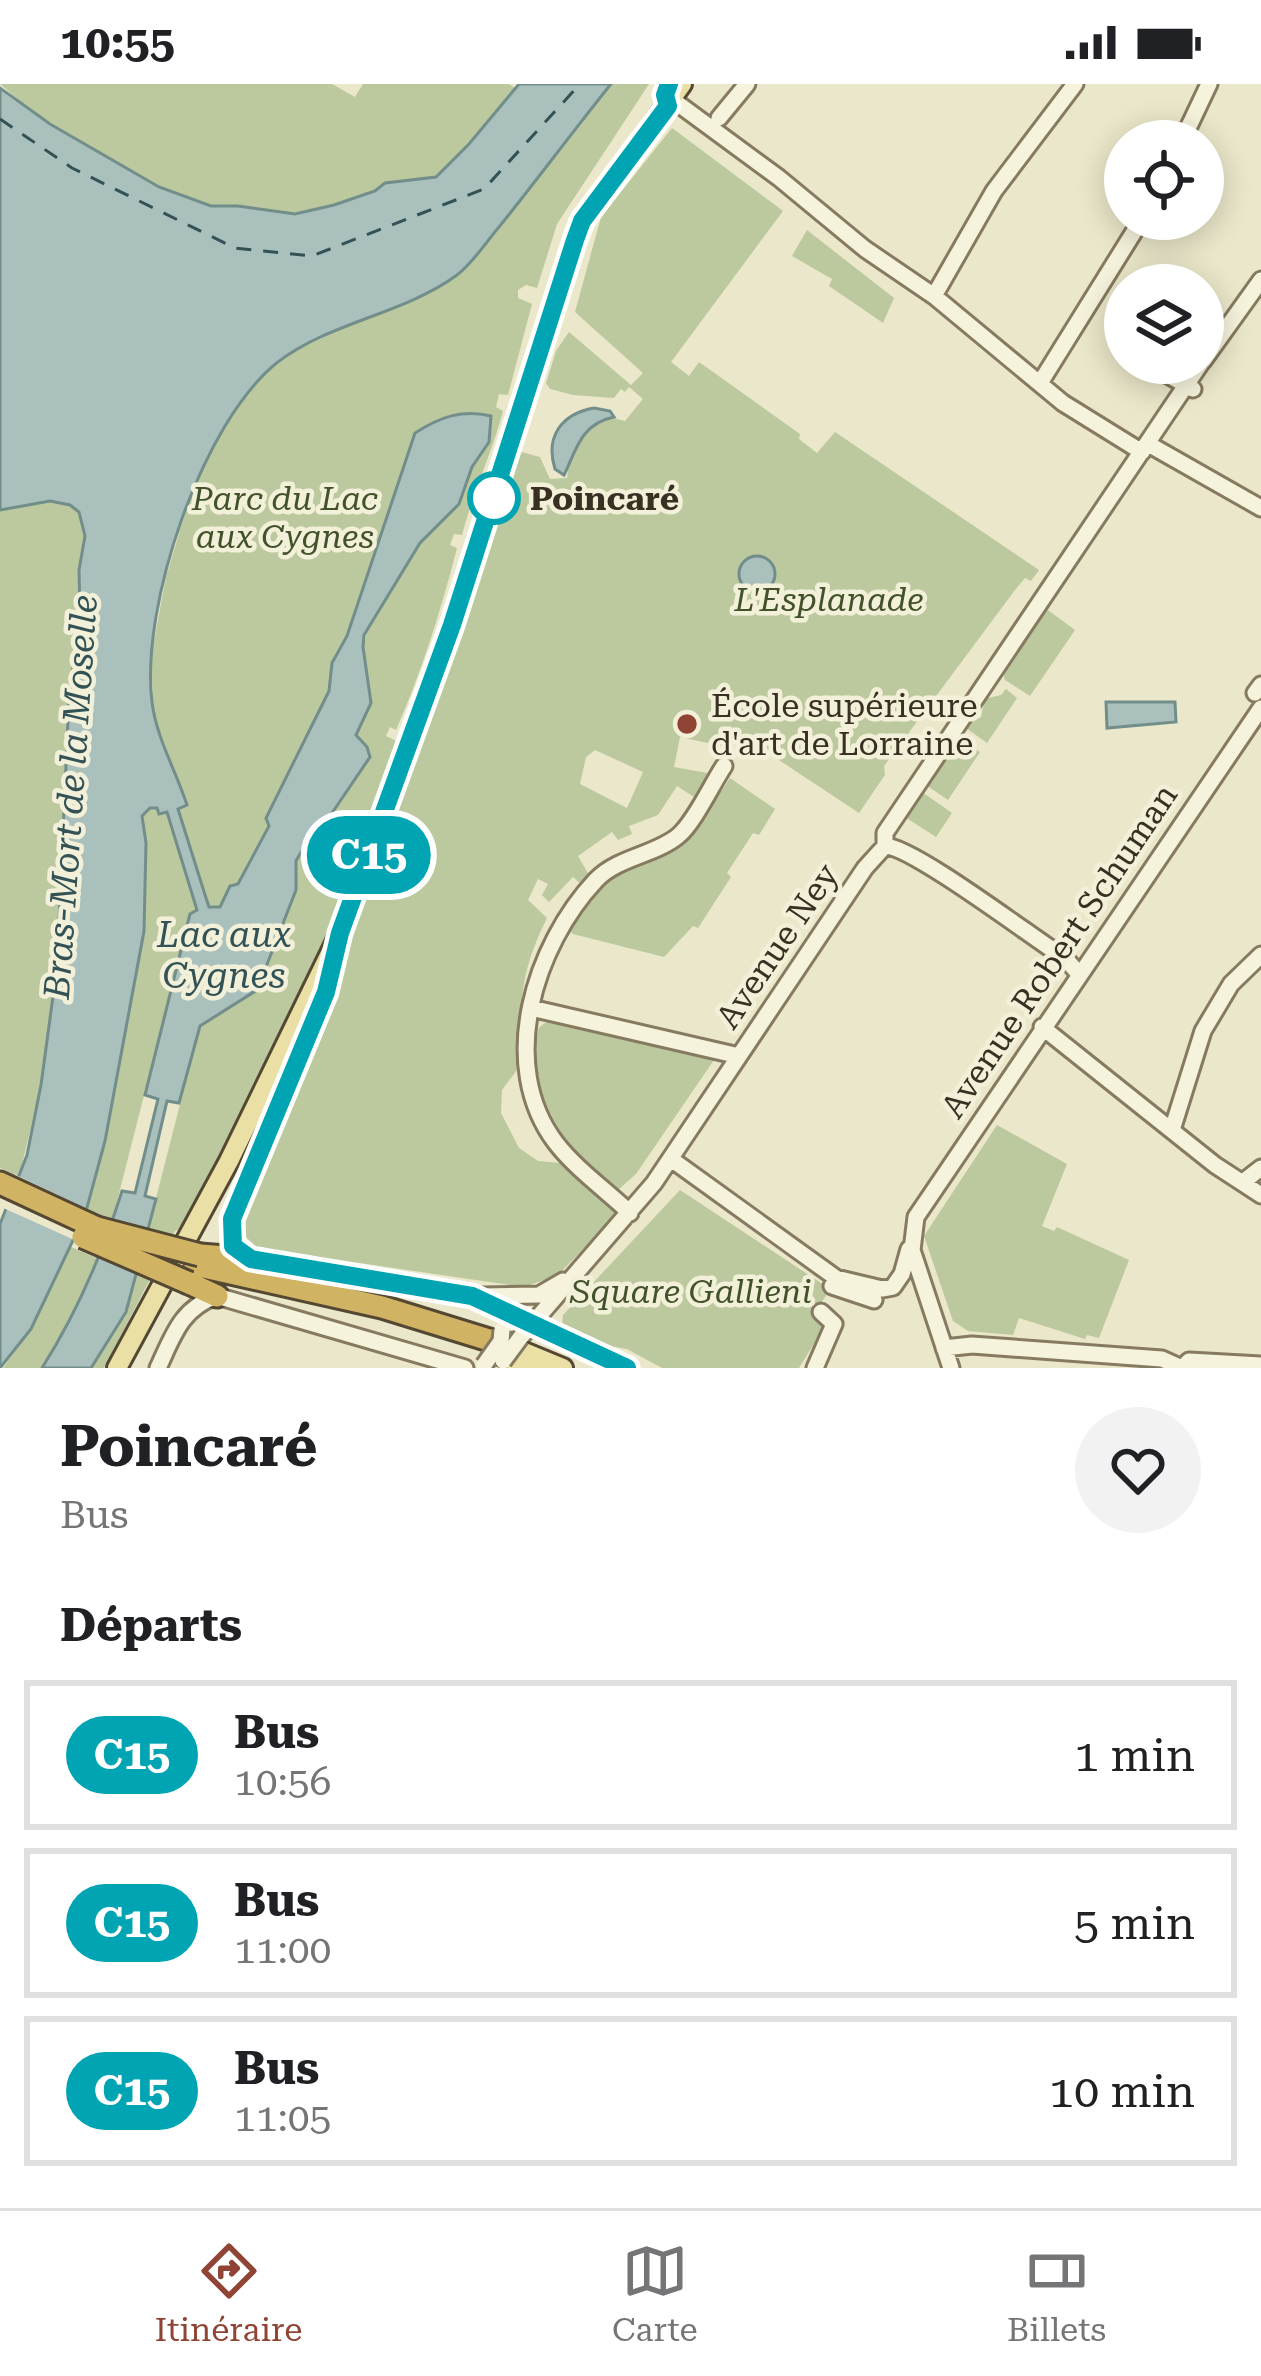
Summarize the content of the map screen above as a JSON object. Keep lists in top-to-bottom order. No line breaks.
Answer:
{"streets":{"street":["Avenue Ney","Avenue Robert Schuman"]},"crossings":[["Avenue Ney","Avenue Robert Schuman"]],"water":["Bras-Mort de la Moselle","Lac aux Cygnes"],"parks":["Parc du Lac aux Cygnes","L'Esplanade","Square Gallieni"],"places":["Poincaré","École supérieure d'art de Lorraine"],"lines":["bus line C15"],"page":{"status":"10:55","on_map":"C15","heading":[["Poincaré","Bus"],"Départs"],"list":[{"mark":"C15","name":"Bus","note":"10:56","value":"1 min"},{"mark":"C15","name":"Bus","note":"11:00","value":"5 min"},{"mark":"C15","name":"Bus","note":"11:05","value":"10 min"}],"tabs":["Itinéraire","Carte","Billets"]}}
